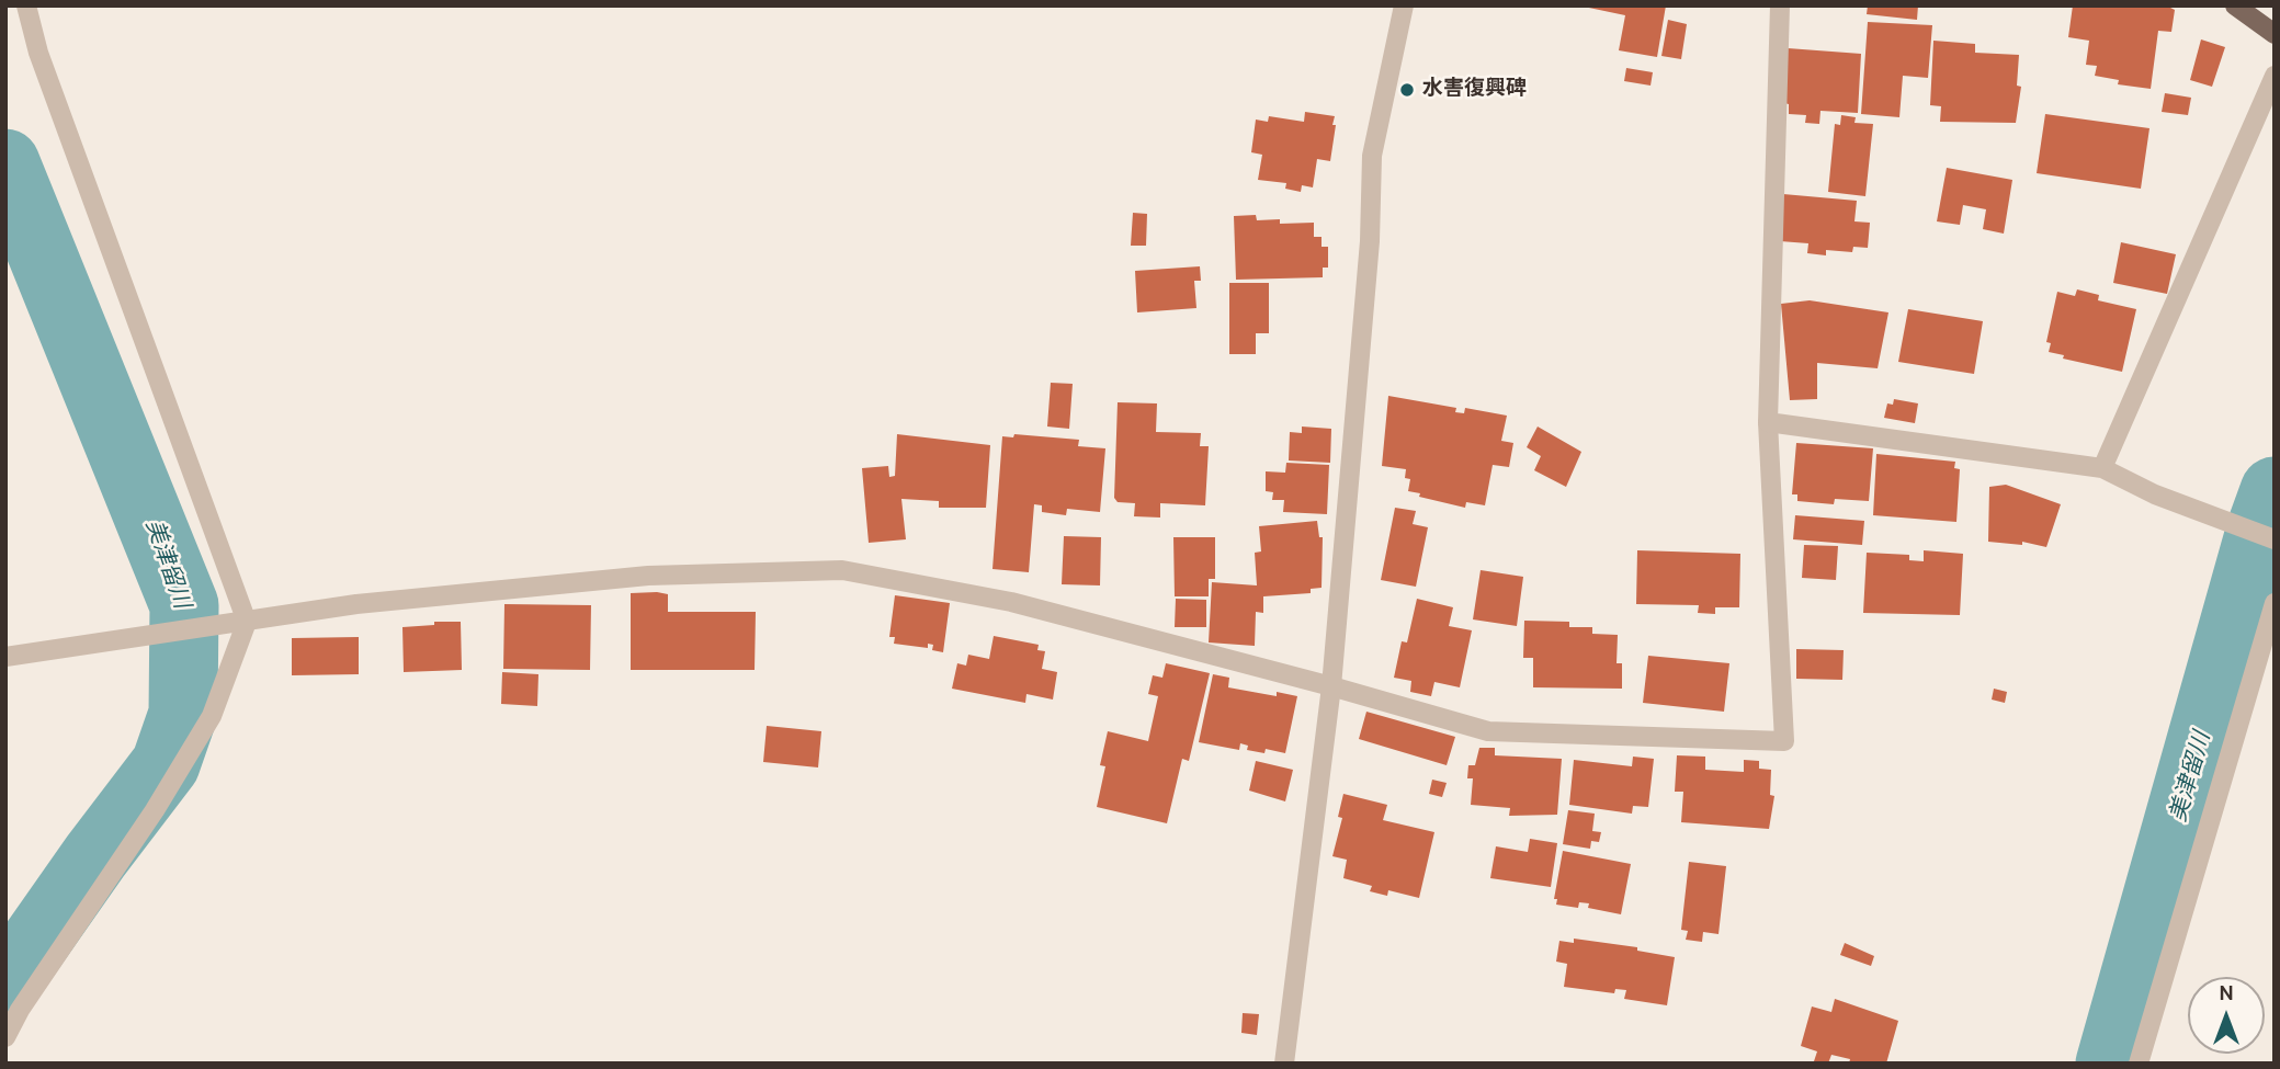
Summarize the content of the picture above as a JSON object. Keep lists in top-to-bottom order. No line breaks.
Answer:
{"water":["美津留川"],"places":["水害復興碑"],"north":"top"}
